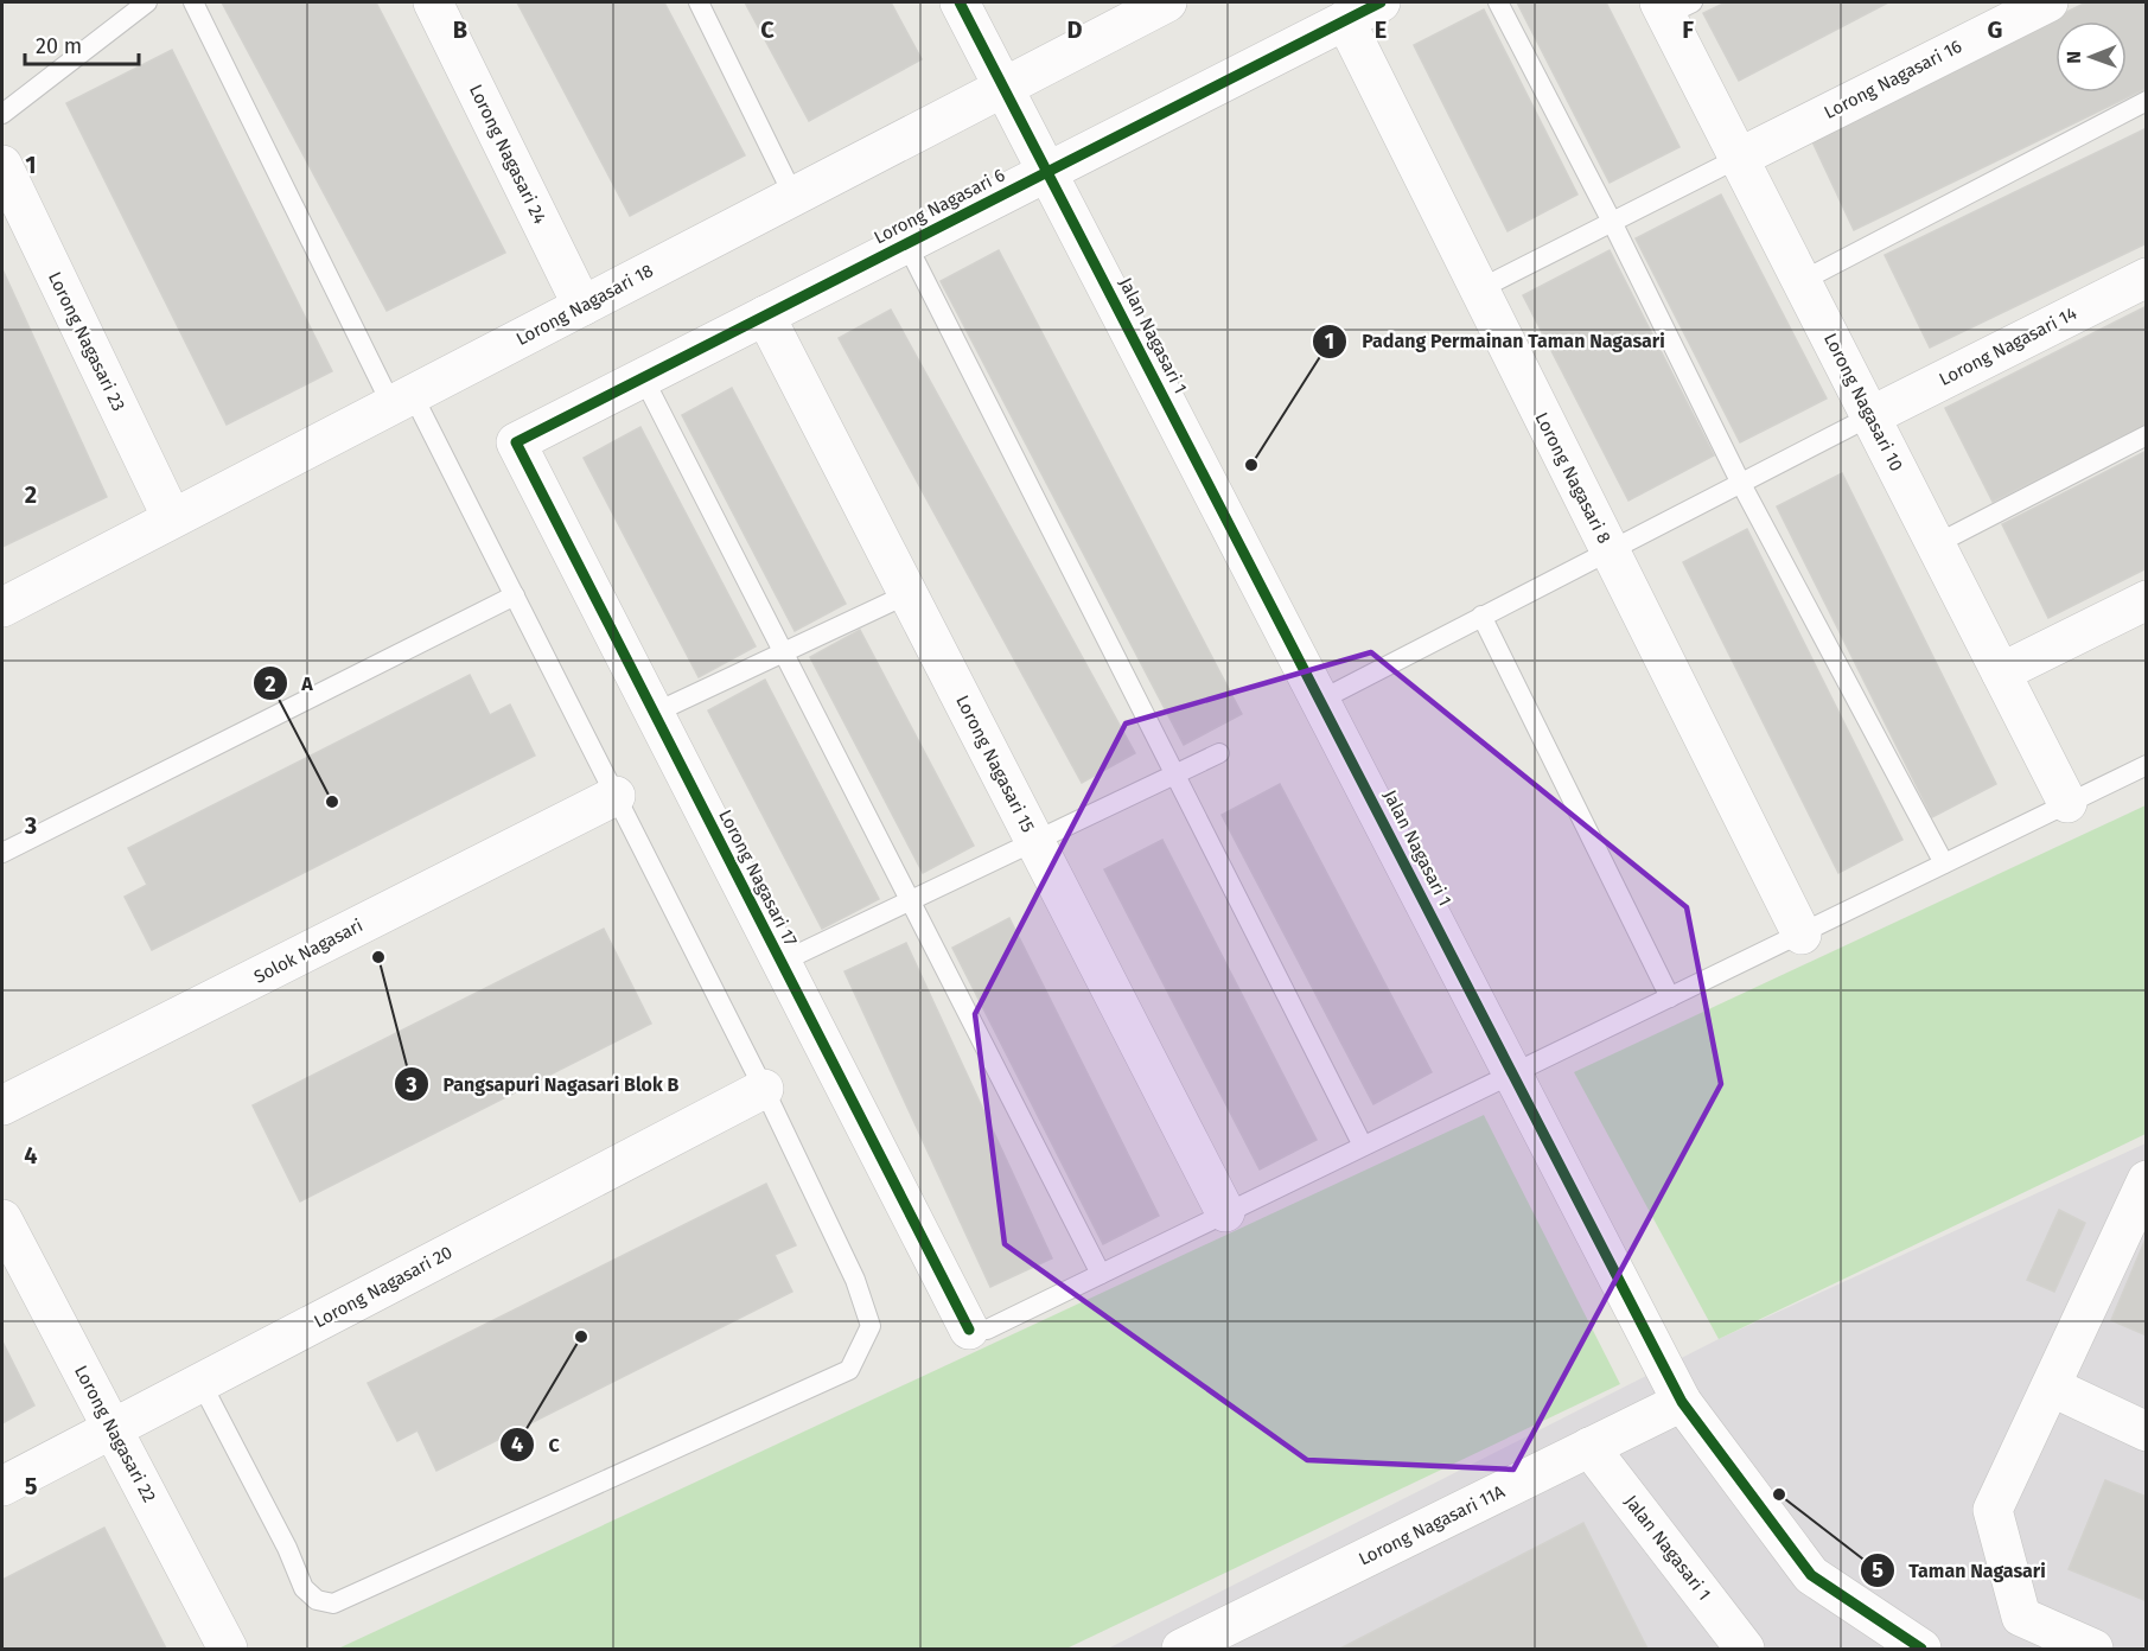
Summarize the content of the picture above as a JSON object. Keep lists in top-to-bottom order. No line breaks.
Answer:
{"streets":{"street":["Lorong Nagasari 16","Lorong Nagasari 24","Lorong Nagasari 6","Lorong Nagasari 18","Jalan Nagasari 1","Lorong Nagasari 23","Lorong Nagasari 14","Lorong Nagasari 10","Lorong Nagasari 8","Lorong Nagasari 15","Lorong Nagasari 17","Solok Nagasari","Lorong Nagasari 20","Lorong Nagasari 22","Lorong Nagasari 11A"]},"crossings":[["Lorong Nagasari 16","Lorong Nagasari 10"],["Lorong Nagasari 24","Lorong Nagasari 18"],["Lorong Nagasari 6","Jalan Nagasari 1"],["Lorong Nagasari 6","Lorong Nagasari 8"],["Lorong Nagasari 6","Lorong Nagasari 15"],["Lorong Nagasari 6","Lorong Nagasari 17"],["Lorong Nagasari 18","Jalan Nagasari 1"],["Lorong Nagasari 18","Lorong Nagasari 23"],["Jalan Nagasari 1","Lorong Nagasari 11A"],["Lorong Nagasari 14","Lorong Nagasari 10"],["Lorong Nagasari 20","Lorong Nagasari 22"]],"places":["Padang Permainan Taman Nagasari","A","Pangsapuri Nagasari Blok B","C","Taman Nagasari"],"scale_bar":"20 m","north":"left","grid":{"columns":["B","C","D","E","F","G"],"rows":["1","2","3","4","5"]}}
